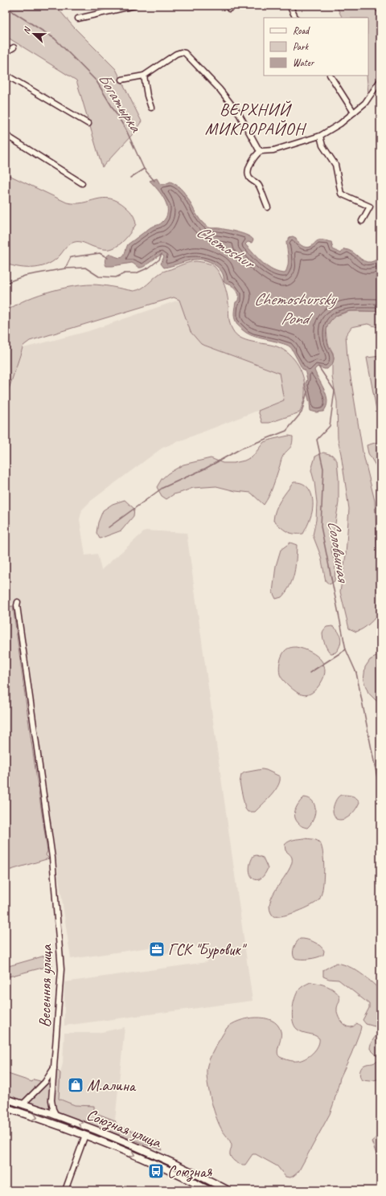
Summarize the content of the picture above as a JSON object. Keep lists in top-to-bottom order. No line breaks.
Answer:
{"streets":{"main road":["Союзная улица"],"street":["Весенняя улица"]},"crossings":[["Весенняя улица","Союзная улица"]],"districts":["ВЕРХНИЙ МИКРОРАЙОН"],"water":["Богатырка","Chemoshur","Chemoshursky Pond","Соловьиная"],"places":{"office":["ГСК \"Буровик\""],"shop":["М.алина"],"bus stop":["Союзная"]},"legend":["Road","Park","Water"],"north":"left"}
